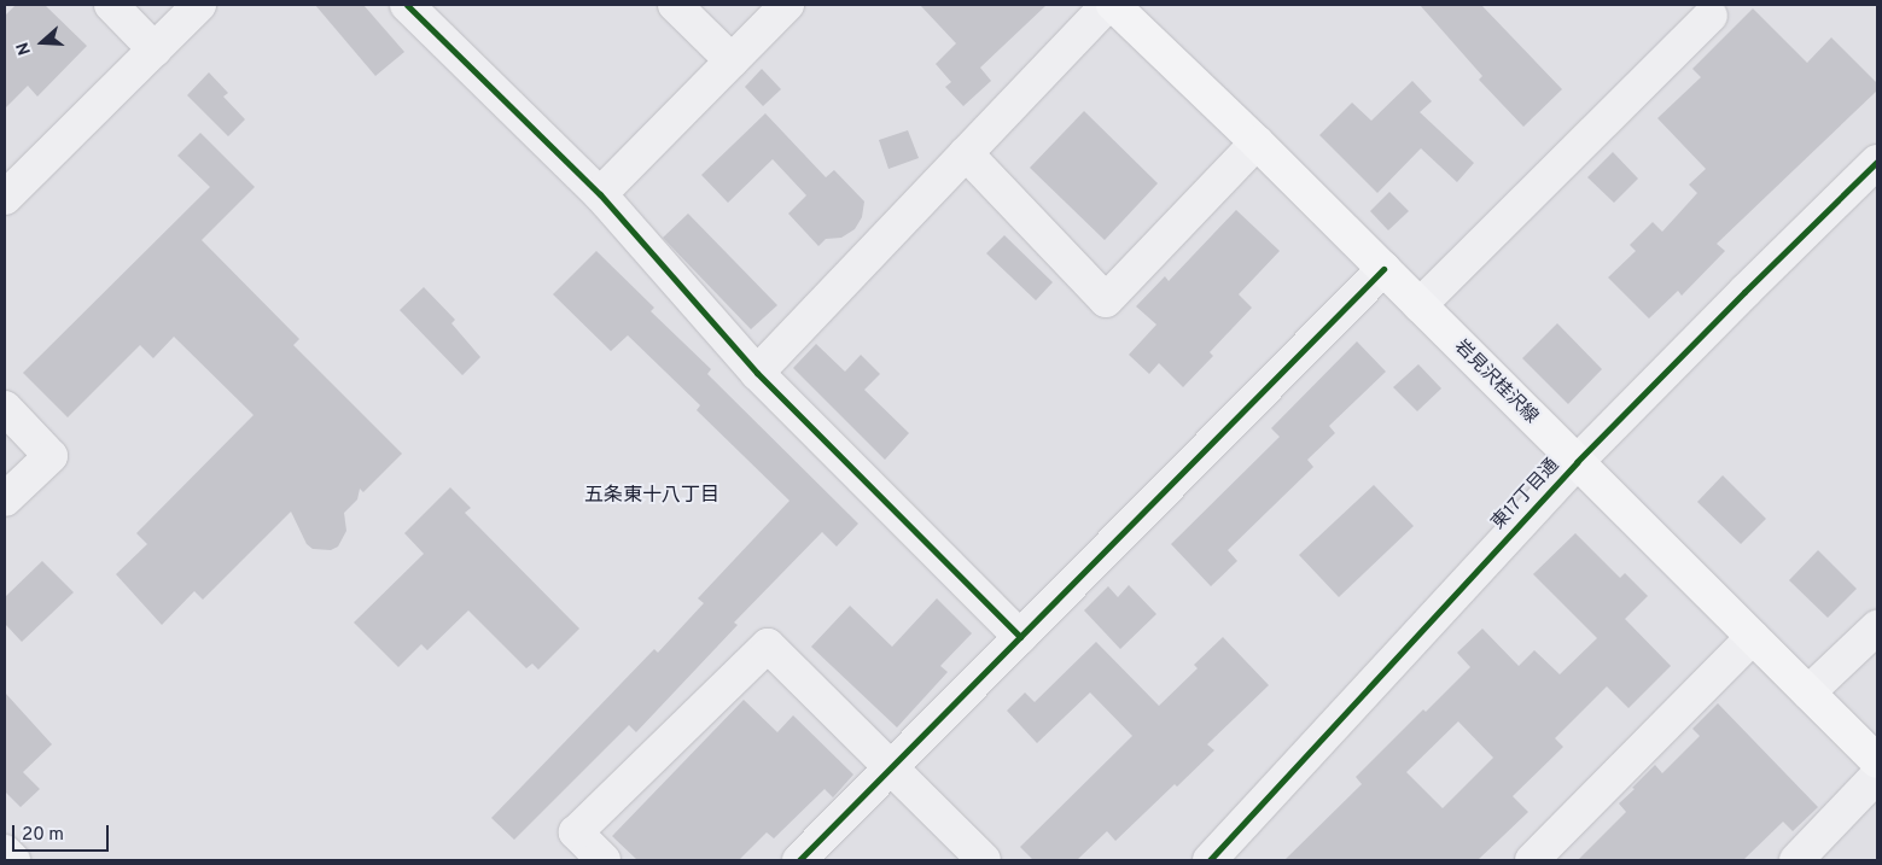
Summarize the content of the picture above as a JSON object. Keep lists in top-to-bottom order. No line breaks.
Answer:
{"streets":{"main road":["岩見沢桂沢線"],"street":["東17丁目通"]},"crossings":[["岩見沢桂沢線","東17丁目通"]],"districts":["五条東十八丁目"],"scale_bar":"20 m","north":"left"}
